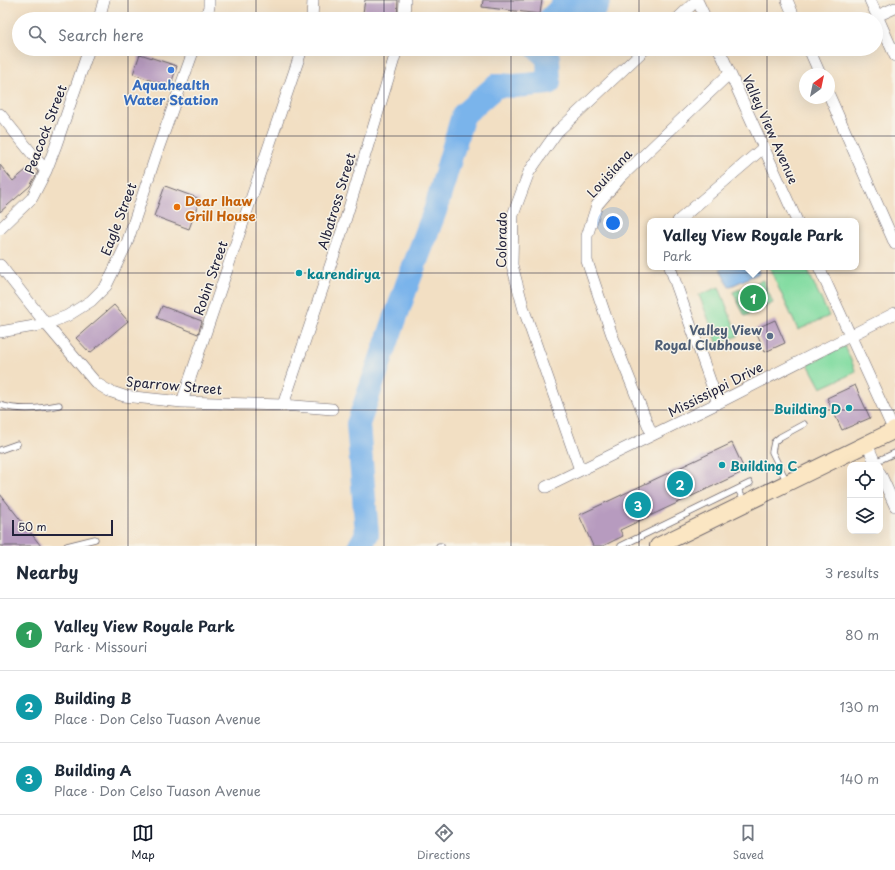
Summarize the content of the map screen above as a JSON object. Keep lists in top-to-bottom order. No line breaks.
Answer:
{"streets":{"street":["Peacock Street","Valley View Avenue","Louisiana","Albatross Street","Eagle Street","Colorado","Robin Street","Sparrow Street","Mississippi Drive"]},"crossings":[["Valley View Avenue","Louisiana"],["Louisiana","Mississippi Drive"],["Albatross Street","Sparrow Street"],["Eagle Street","Sparrow Street"],["Colorado","Mississippi Drive"],["Robin Street","Sparrow Street"]],"places":["Aquahealth Water Station","Dear Ihaw Grill House","karendirya","Valley View Royal Clubhouse","Building D","Building C"],"scale_bar":"50 m","north":"top right","page":{"search":"Search here","popup":["Valley View Royale Park","Park"],"pins":["1","2","3"],"scale":"50 m","heading":["Nearby","3 results"],"list":[{"mark":"1","name":"Valley View Royale Park","note":"Park · Missouri","value":"80 m"},{"mark":"2","name":"Building B","note":"Place · Don Celso Tuason Avenue","value":"130 m"},{"mark":"3","name":"Building A","note":"Place · Don Celso Tuason Avenue","value":"140 m"}],"nav":["Map","Directions","Saved"]}}
